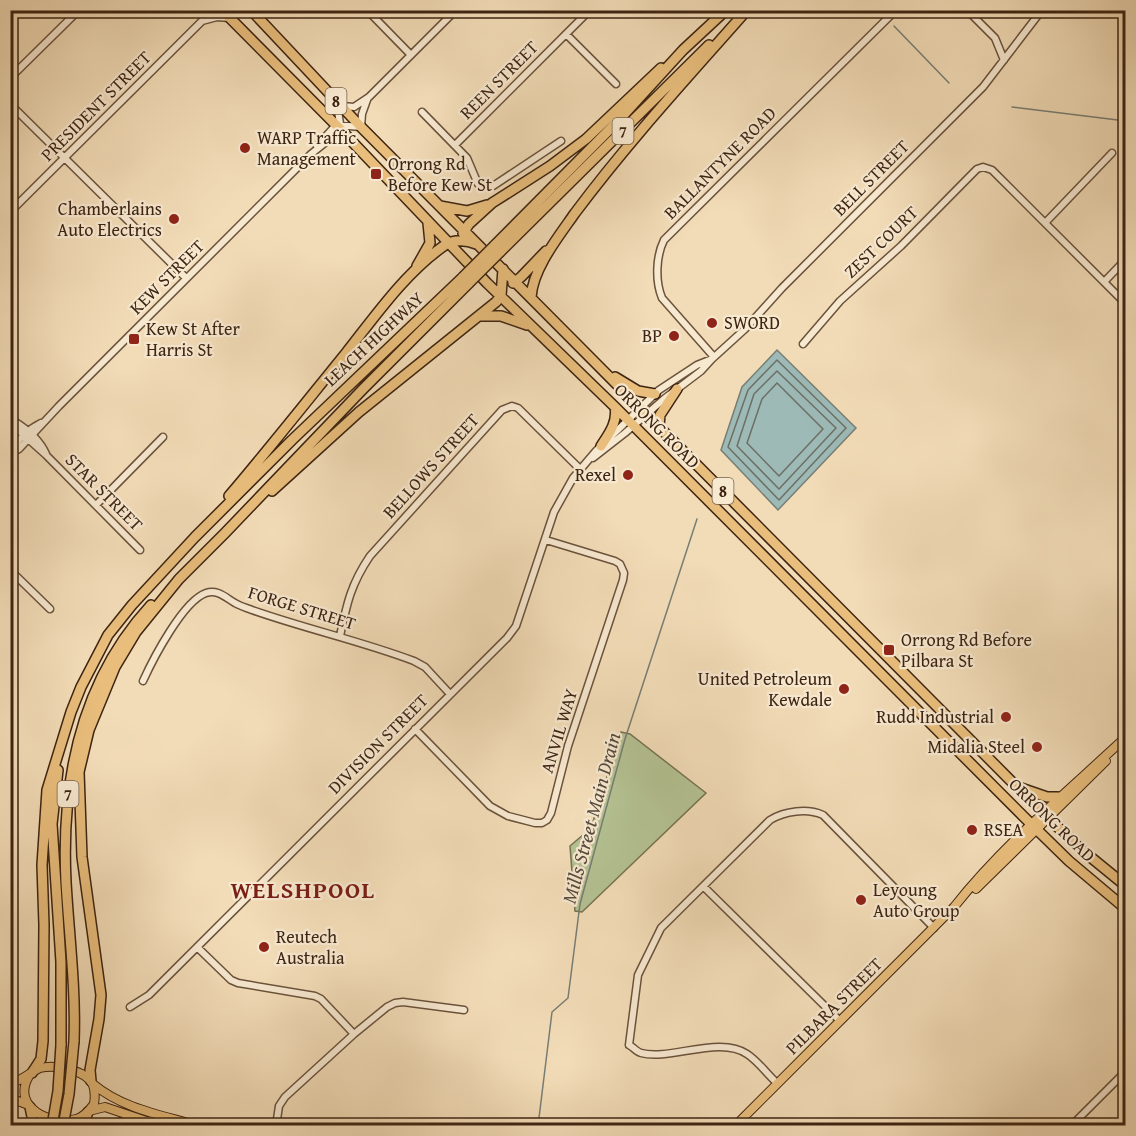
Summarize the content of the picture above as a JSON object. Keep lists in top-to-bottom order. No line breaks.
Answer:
{"streets":{"highway":["8","7","LEACH HIGHWAY","ORRONG ROAD"],"main road":["PILBARA STREET"],"street":["REEN STREET","PRESIDENT STREET","BALLANTYNE ROAD","BELL STREET","ZEST COURT","KEW STREET","BELLOWS STREET","STAR STREET","FORGE STREET","ANVIL WAY","DIVISION STREET"]},"crossings":[["8","KEW STREET"],["8","ORRONG ROAD"],["7","LEACH HIGHWAY"],["BALLANTYNE ROAD","BELL STREET"],["BELL STREET","ORRONG ROAD"],["KEW STREET","STAR STREET"],["ORRONG ROAD","DIVISION STREET"],["ORRONG ROAD","PILBARA STREET"],["BELLOWS STREET","FORGE STREET"],["BELLOWS STREET","DIVISION STREET"],["FORGE STREET","DIVISION STREET"],["ANVIL WAY","DIVISION STREET"]],"districts":["WELSHPOOL"],"water":["Mills Street Main Drain"],"places":{"other":["WARP Traffic Management","Chamberlains Auto Electrics","SWORD","BP","Rexel","United Petroleum Kewdale","Rudd Industrial","Midalia Steel","RSEA","Leyoung Auto Group","Reutech Australia"],"transit":["Orrong Rd Before Kew St","Kew St After Harris St","Orrong Rd Before Pilbara St"]}}
